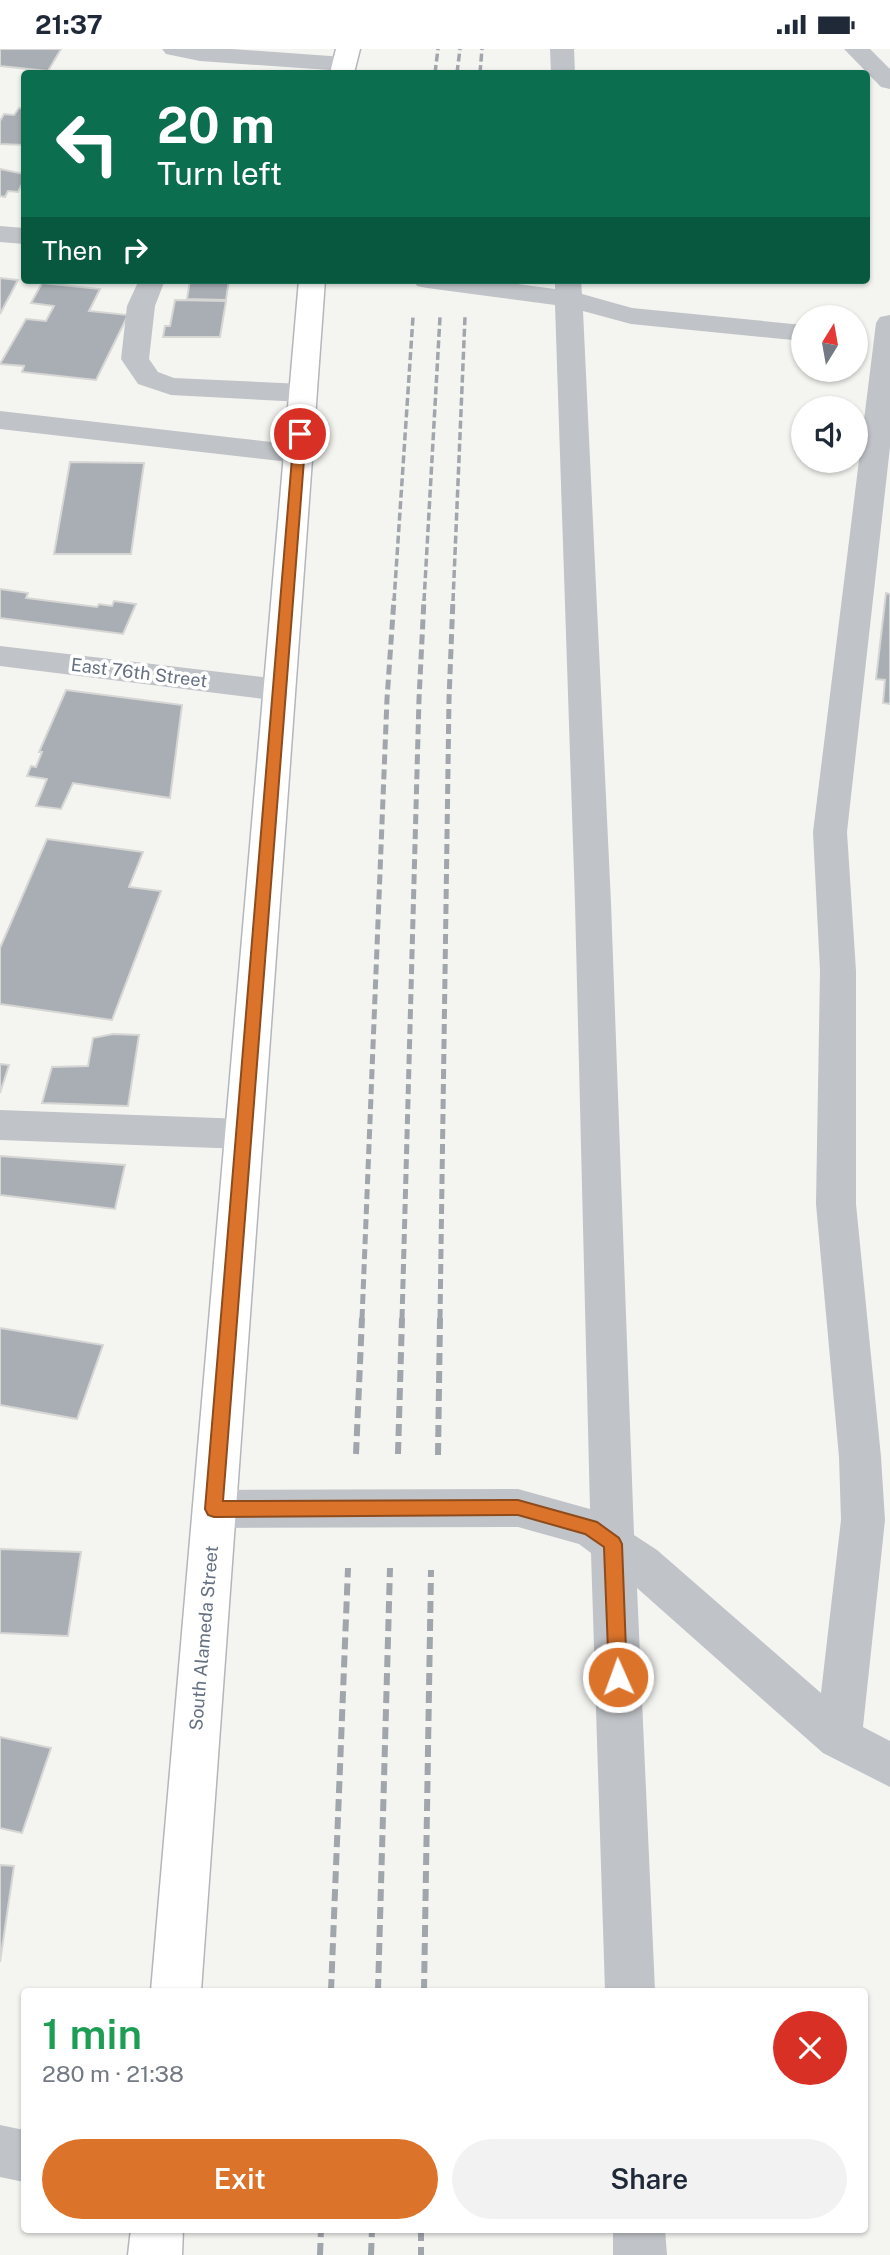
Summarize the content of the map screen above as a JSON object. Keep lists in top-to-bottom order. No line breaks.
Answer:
{"streets":{"main road":["South Alameda Street"],"street":["East 76th Street"]},"crossings":[["East 76th Street","South Alameda Street"]],"north":"top","page":{"status":"21:37","turn":["20 m","Turn left"],"then":"Then","heading":["1 min","280 m · 21:38"],"buttons":["Exit","Share"]}}
